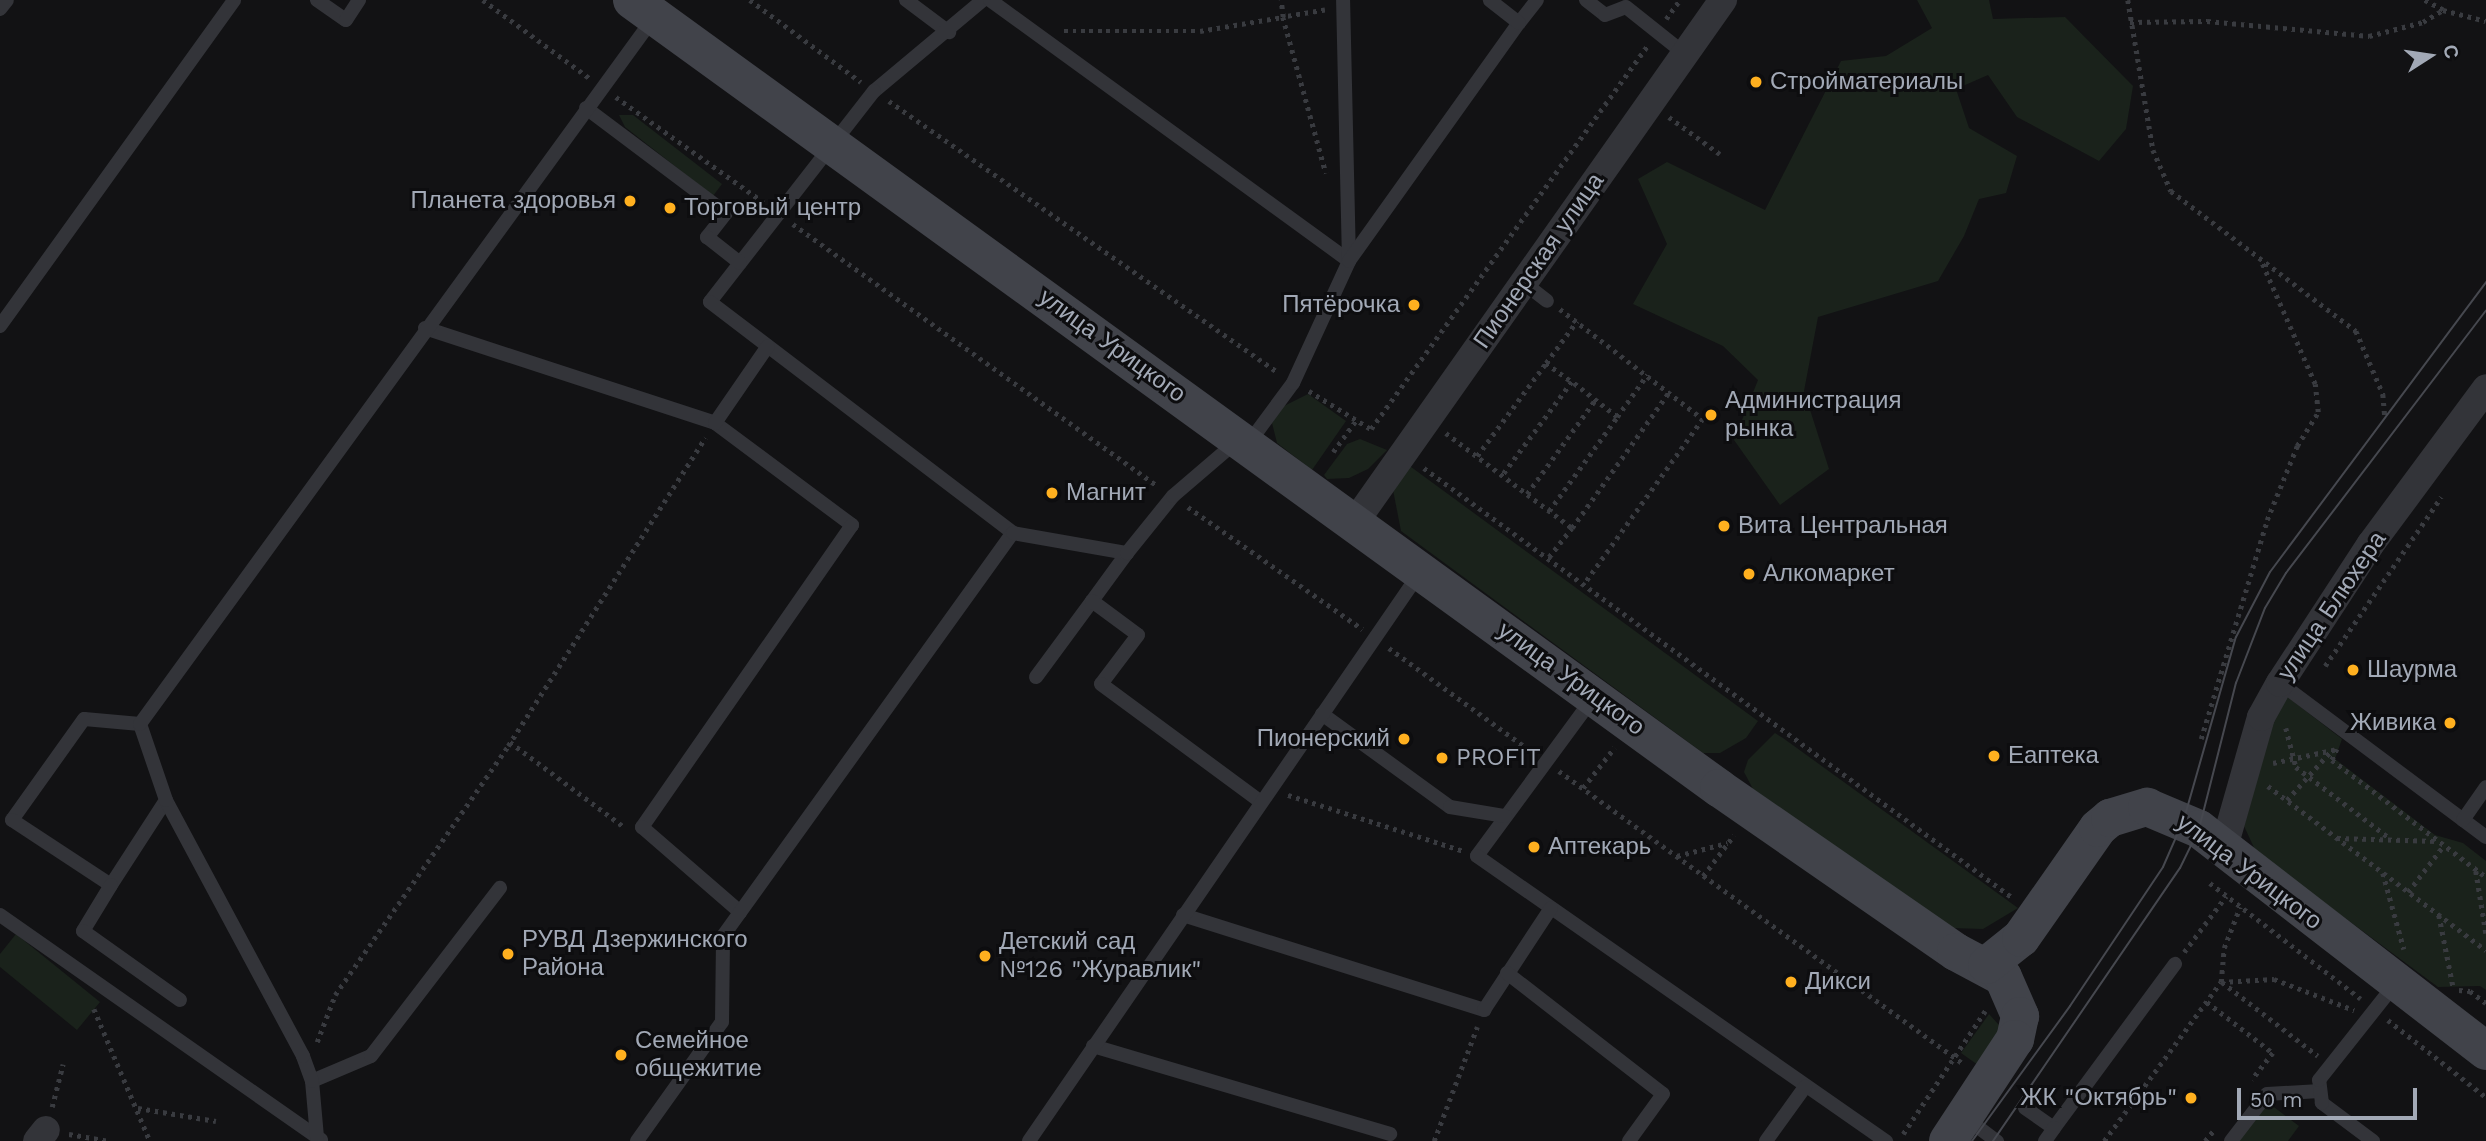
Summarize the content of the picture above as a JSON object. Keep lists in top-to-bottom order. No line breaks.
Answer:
{"streets":{"street":["Пионерская улица","улица Урицкого","улица Блюхера"]},"crossings":[["Пионерская улица","улица Урицкого"],["улица Урицкого","улица Блюхера"]],"places":["Стройматериалы","Планета здоровья","Торговый центр","Пятёрочка","Администрация рынка","Магнит","Вита Центральная","Алкомаркет","Шаурма","Живика","Пионерский","Еаптека","PROFIT","Аптекарь","РУВД Дзержинского Района","Детский сад №126 \"Журавлик\"","Дикси","Семейное общежитие","ЖК \"Октябрь\""],"scale_bar":"50 m","north":"right"}
